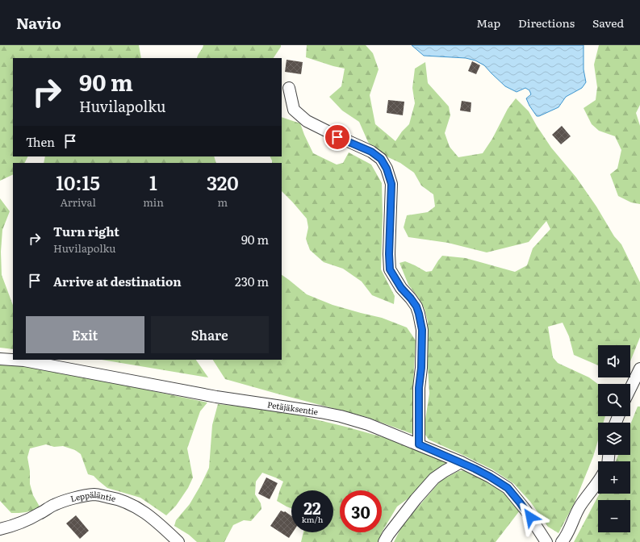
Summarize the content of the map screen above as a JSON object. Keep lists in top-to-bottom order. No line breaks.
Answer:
{"streets":{"street":["Petäjäksentie","Leppäläntie"]},"page":{"header":"Navio","nav":["Map","Directions","Saved"],"turn":["90 m","Huvilapolku"],"then":"Then","eta":["10:15","Arrival","1","min","320","m"],"list":[{"name":"Turn right","note":"Huvilapolku","value":"90 m"},{"name":"Arrive at destination","value":"230 m"}],"buttons":["Exit","Share"],"map_buttons":["+","−"],"speed":"22 km/h","limit":"30"}}
